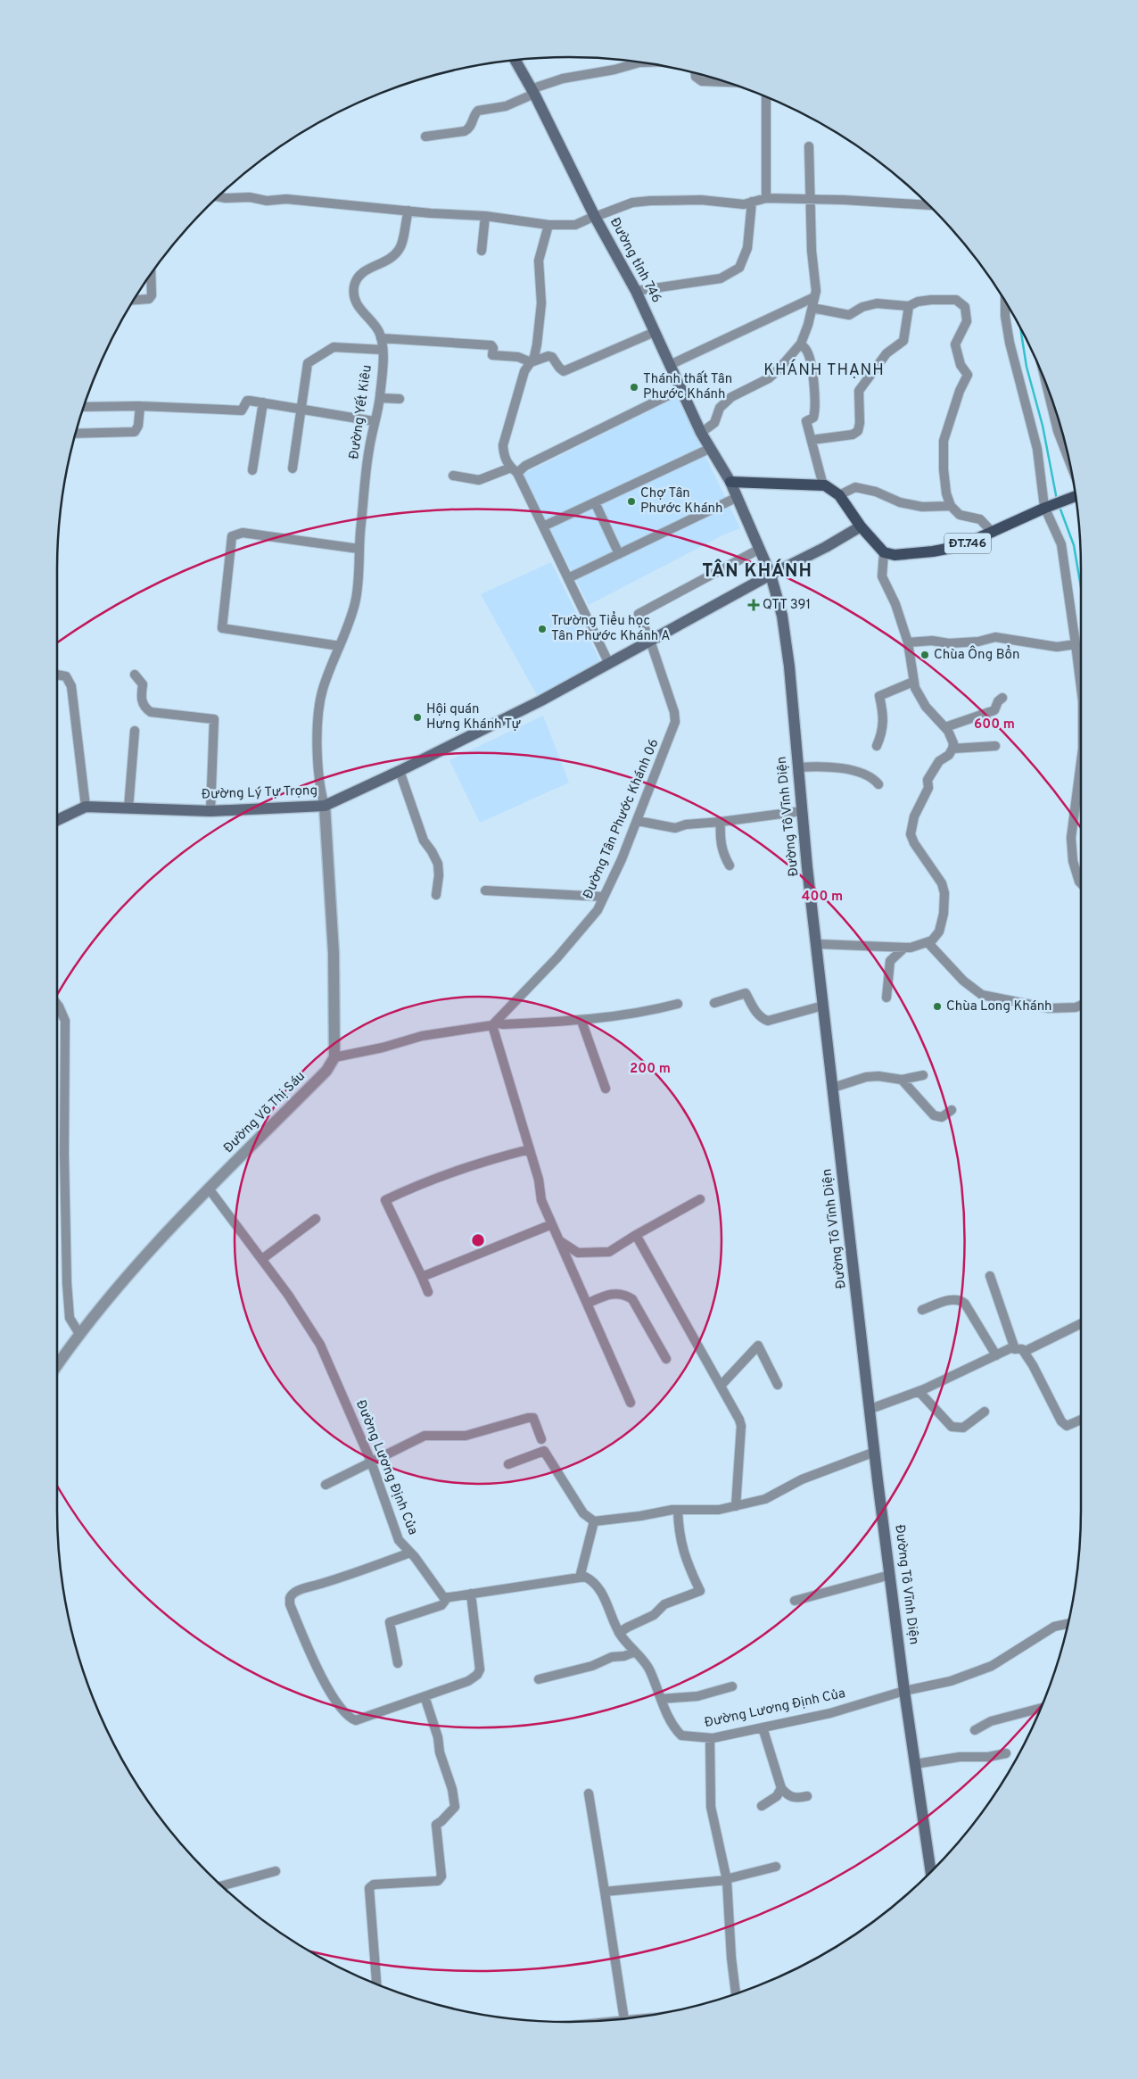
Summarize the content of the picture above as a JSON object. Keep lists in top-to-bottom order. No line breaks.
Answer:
{"streets":{"main road":["Đường tỉnh 746","ĐT.746","Đường Lý Tự Trọng","Đường Tô Vĩnh Diện"],"street":["Đường Yết Kiêu","Đường Tân Phước Khánh 06","Đường Võ Thị Sáu","Đường Lương Định Của"]},"crossings":[["Đường tỉnh 746","Đường Lý Tự Trọng"],["Đường tỉnh 746","Đường Tô Vĩnh Diện"],["Đường tỉnh 746","Đường Tân Phước Khánh 06"],["Đường Yết Kiêu","Đường Lý Tự Trọng"],["Đường Lý Tự Trọng","Đường Tô Vĩnh Diện"],["Đường Lý Tự Trọng","Đường Tân Phước Khánh 06"],["Đường Tô Vĩnh Diện","Đường Lương Định Của"],["Đường Võ Thị Sáu","Đường Lương Định Của"]],"districts":["KHÁNH THẠNH","TÂN KHÁNH"],"places":{"other":["Thánh thất Tân Phước Khánh","Chợ Tân Phước Khánh","Trường Tiểu học Tân Phước Khánh A","Chùa Ông Bổn","Hội quán Hưng Khánh Tự","Chùa Long Khánh"],"health":["QTT 391"]},"rings":["600 m","400 m","200 m"]}
